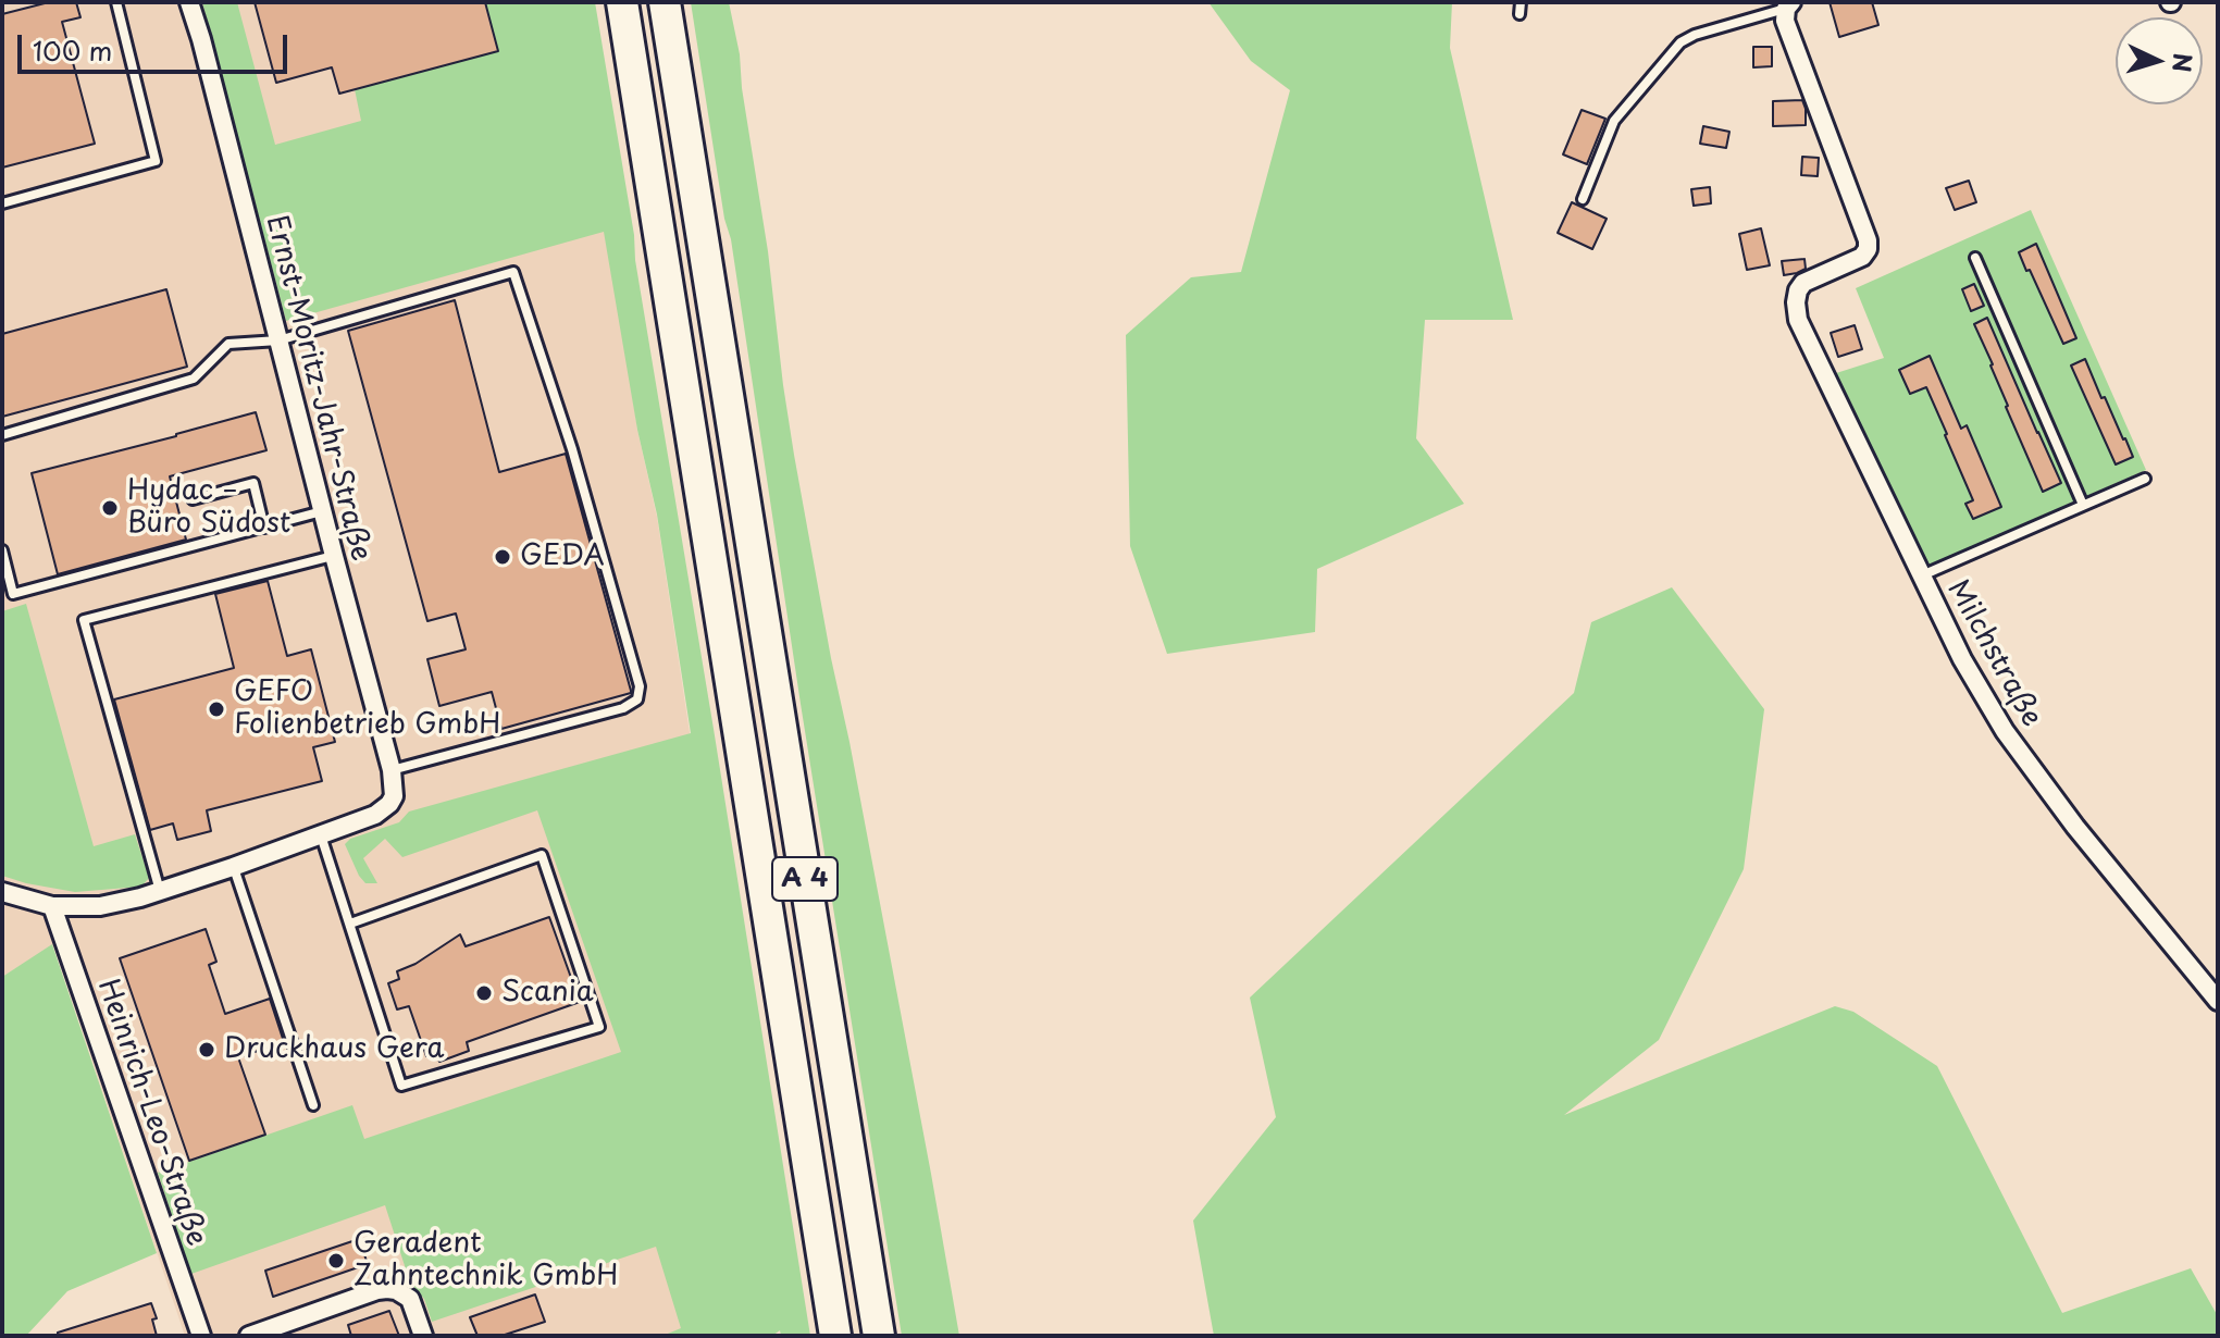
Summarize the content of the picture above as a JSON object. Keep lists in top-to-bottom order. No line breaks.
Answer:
{"streets":{"highway":["A 4"],"street":["Ernst-Moritz-Jahr-Straße","Milchstraße","Heinrich-Leo-Straße"]},"places":["Hydac – Büro Südost","GEDA","GEFO Folienbetrieb GmbH","Scania","Druckhaus Gera","Geradent Zahntechnik GmbH"],"scale_bar":"100 m","north":"right"}
